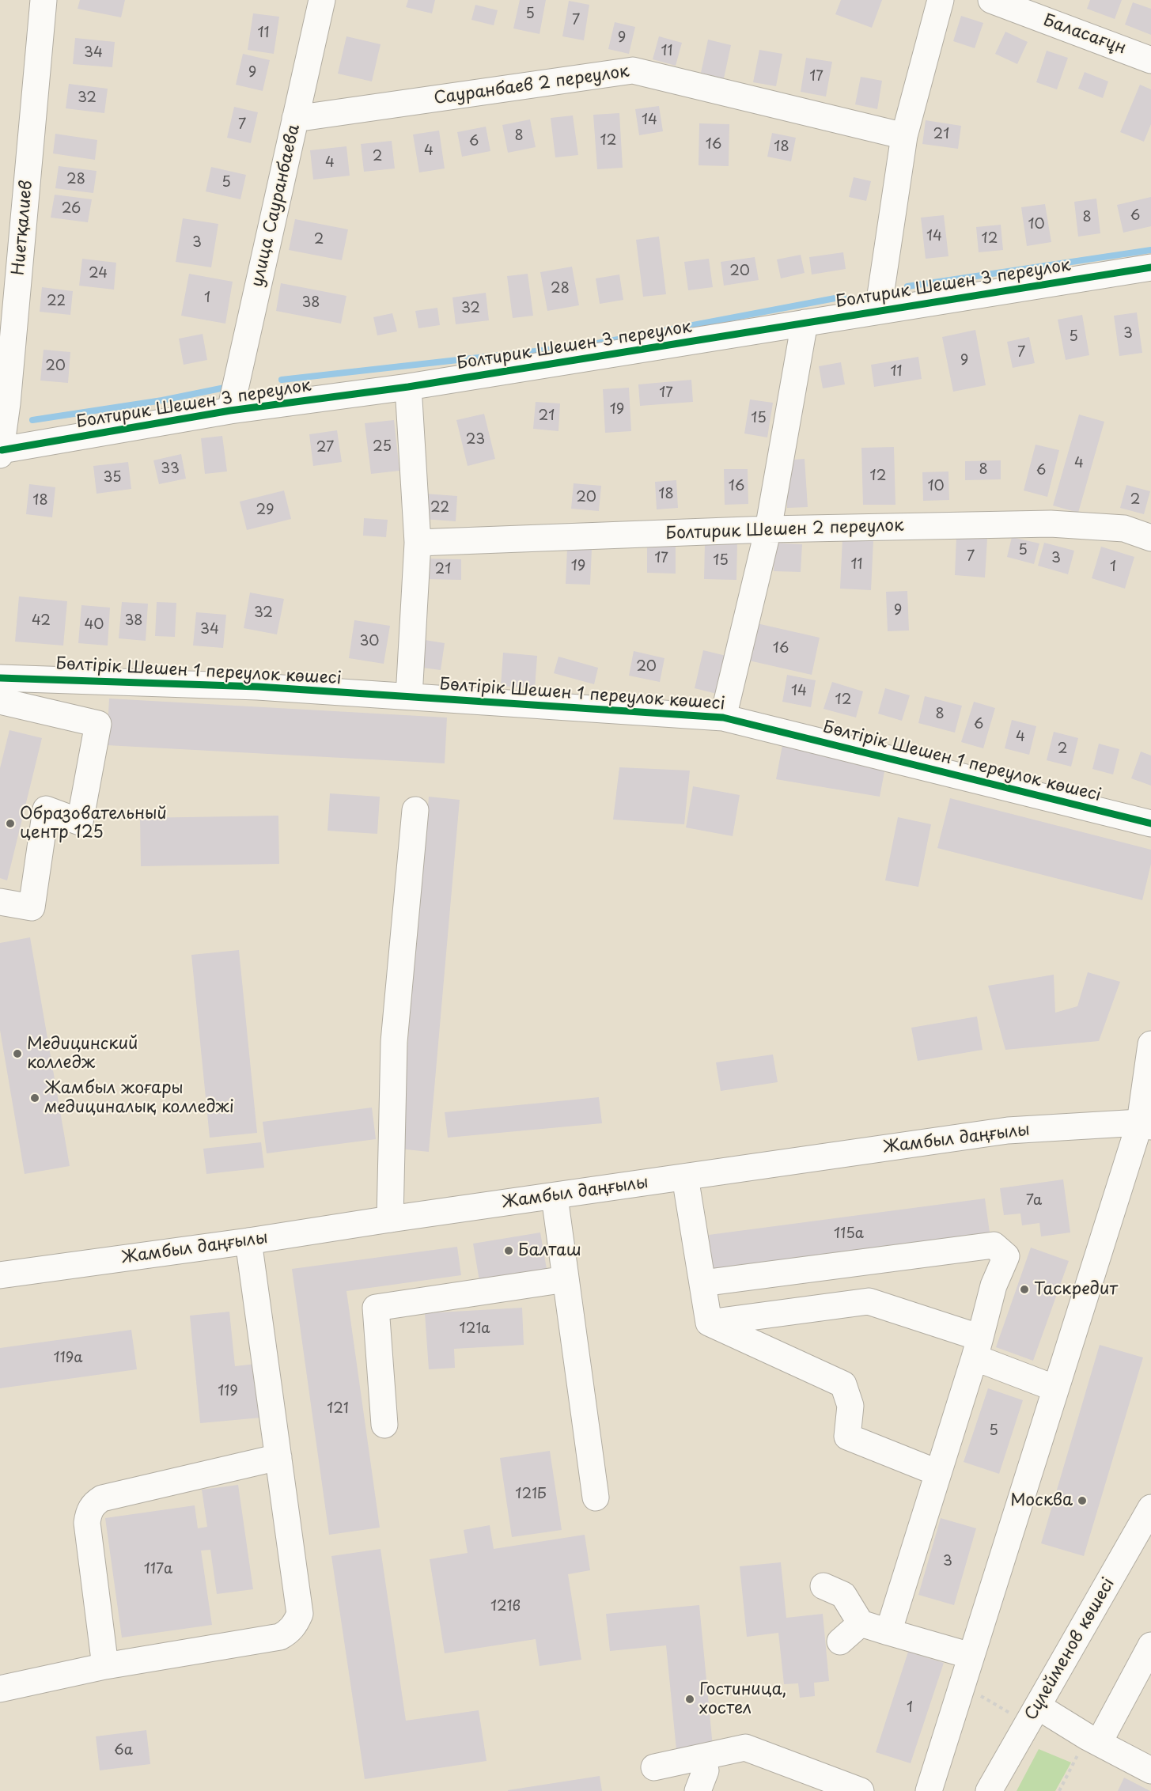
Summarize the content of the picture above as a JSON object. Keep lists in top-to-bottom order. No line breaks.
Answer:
{"streets":{"street":["Баласағұн","Сауранбаев 2 переулок","улица Сауранбаева","Ниетқалиев","Болтирик Шешен 3 переулок","Болтирик Шешен 2 переулок","Бөлтірік Шешен 1 переулок көшесі","Жамбыл даңғылы","Сүлейменов көшесі"]},"crossings":[["Сауранбаев 2 переулок","улица Сауранбаева"],["улица Сауранбаева","Болтирик Шешен 3 переулок"],["Ниетқалиев","Болтирик Шешен 3 переулок"]],"places":["Образовательный центр 125","Медицинский колледж","Жамбыл жоғары медициналық колледжі","Балташ","Таскредит","Москва","Гостиница, хостел"],"house_numbers":["5","7","11","9","11","34","9","17","32","14","7","21","8","12","6","16","18","4","2","4","28","5","26","6","8","10","14","12","2","3","20","24","28","1","22","38","32","3","5","7","9","20","11","17","19","21","15","23","25","27","4","33","8","6","12","35","16","10","18","20","2","18","22","29","5","7","17","3","15","11","19","1","21","9","32","42","38","40","34","30","16","20","14","12","8","6","4","2","7а","115а","121а","119а","119","121","5","121Б","3","117а","121в","1","6а"]}
